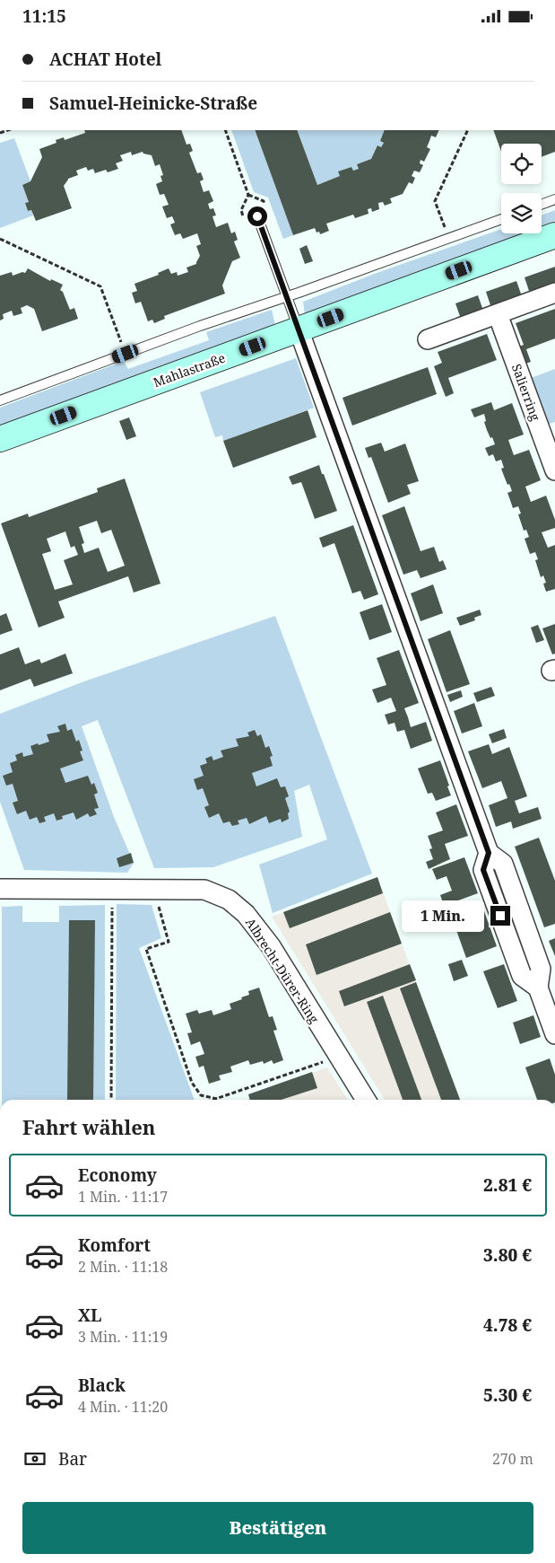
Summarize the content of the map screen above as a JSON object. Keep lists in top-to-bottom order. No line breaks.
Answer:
{"streets":{"street":["Mahlastraße","Salierring","Albrecht-Dürer-Ring"]},"page":{"status":"11:15","banner":["ACHAT Hotel","Samuel-Heinicke-Straße"],"bubble":"1 Min.","heading":"Fahrt wählen","list":[{"name":"Economy","note":"1 Min. · 11:17","value":"2.81 €"},{"name":"Komfort","note":"2 Min. · 11:18","value":"3.80 €"},{"name":"XL","note":"3 Min. · 11:19","value":"4.78 €"},{"name":"Black","note":"4 Min. · 11:20","value":"5.30 €"}],"pay":["Bar","270 m"],"buttons":"Bestätigen"}}
